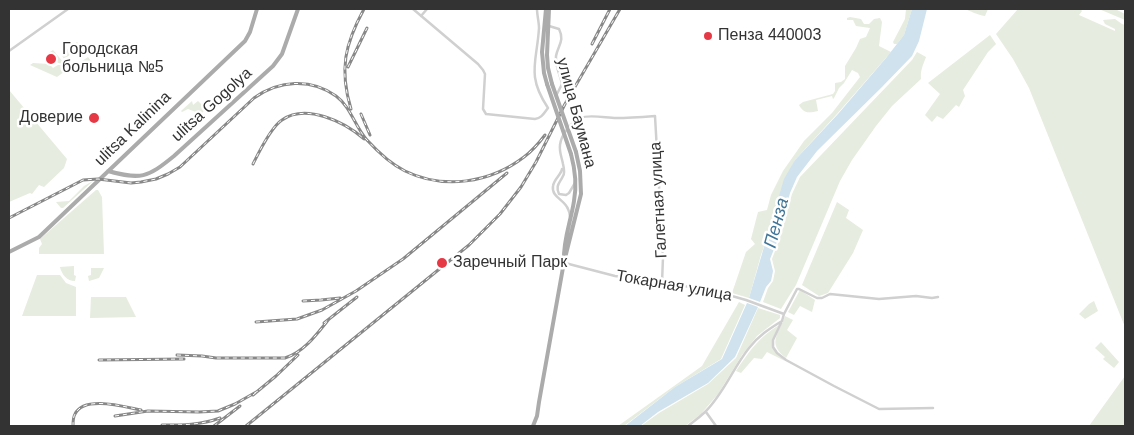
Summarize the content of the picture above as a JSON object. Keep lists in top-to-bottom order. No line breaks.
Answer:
{"streets":{"main road":["ulitsa Gogolya","улица Баумана","ulitsa Kalinina"],"street":["Галетная улица","Токарная улица"]},"crossings":[["ulitsa Gogolya","ulitsa Kalinina"],["улица Баумана","Токарная улица"],["Галетная улица","Токарная улица"]],"water":["Пенза"],"places":["Пенза 440003","Городская больница №5","Доверие","Заречный Парк"]}
